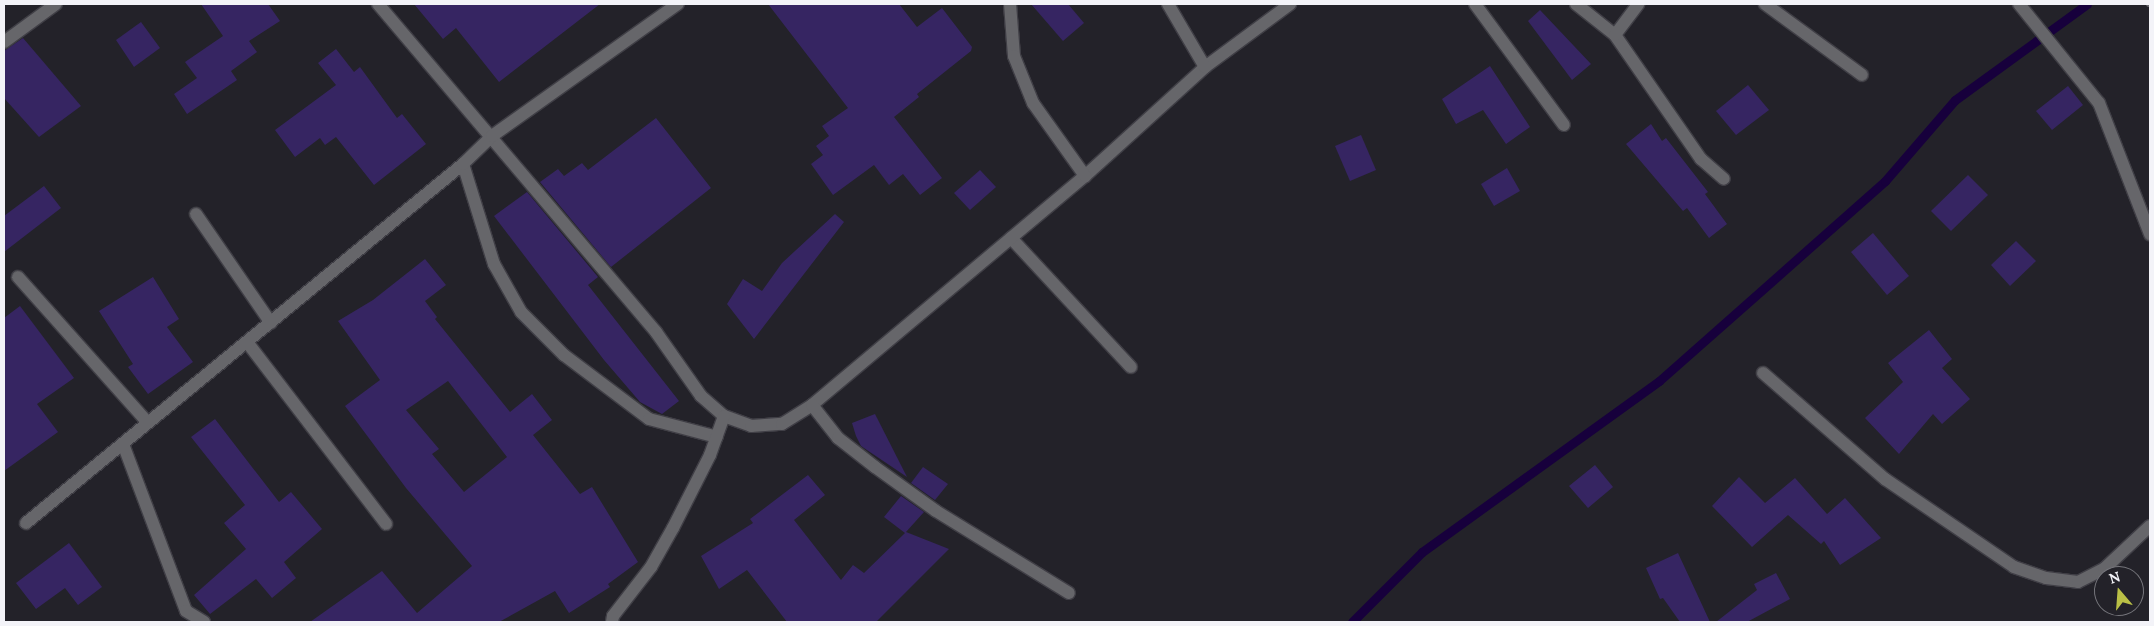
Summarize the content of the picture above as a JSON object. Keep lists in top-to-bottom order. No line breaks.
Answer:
{"north":"top"}
